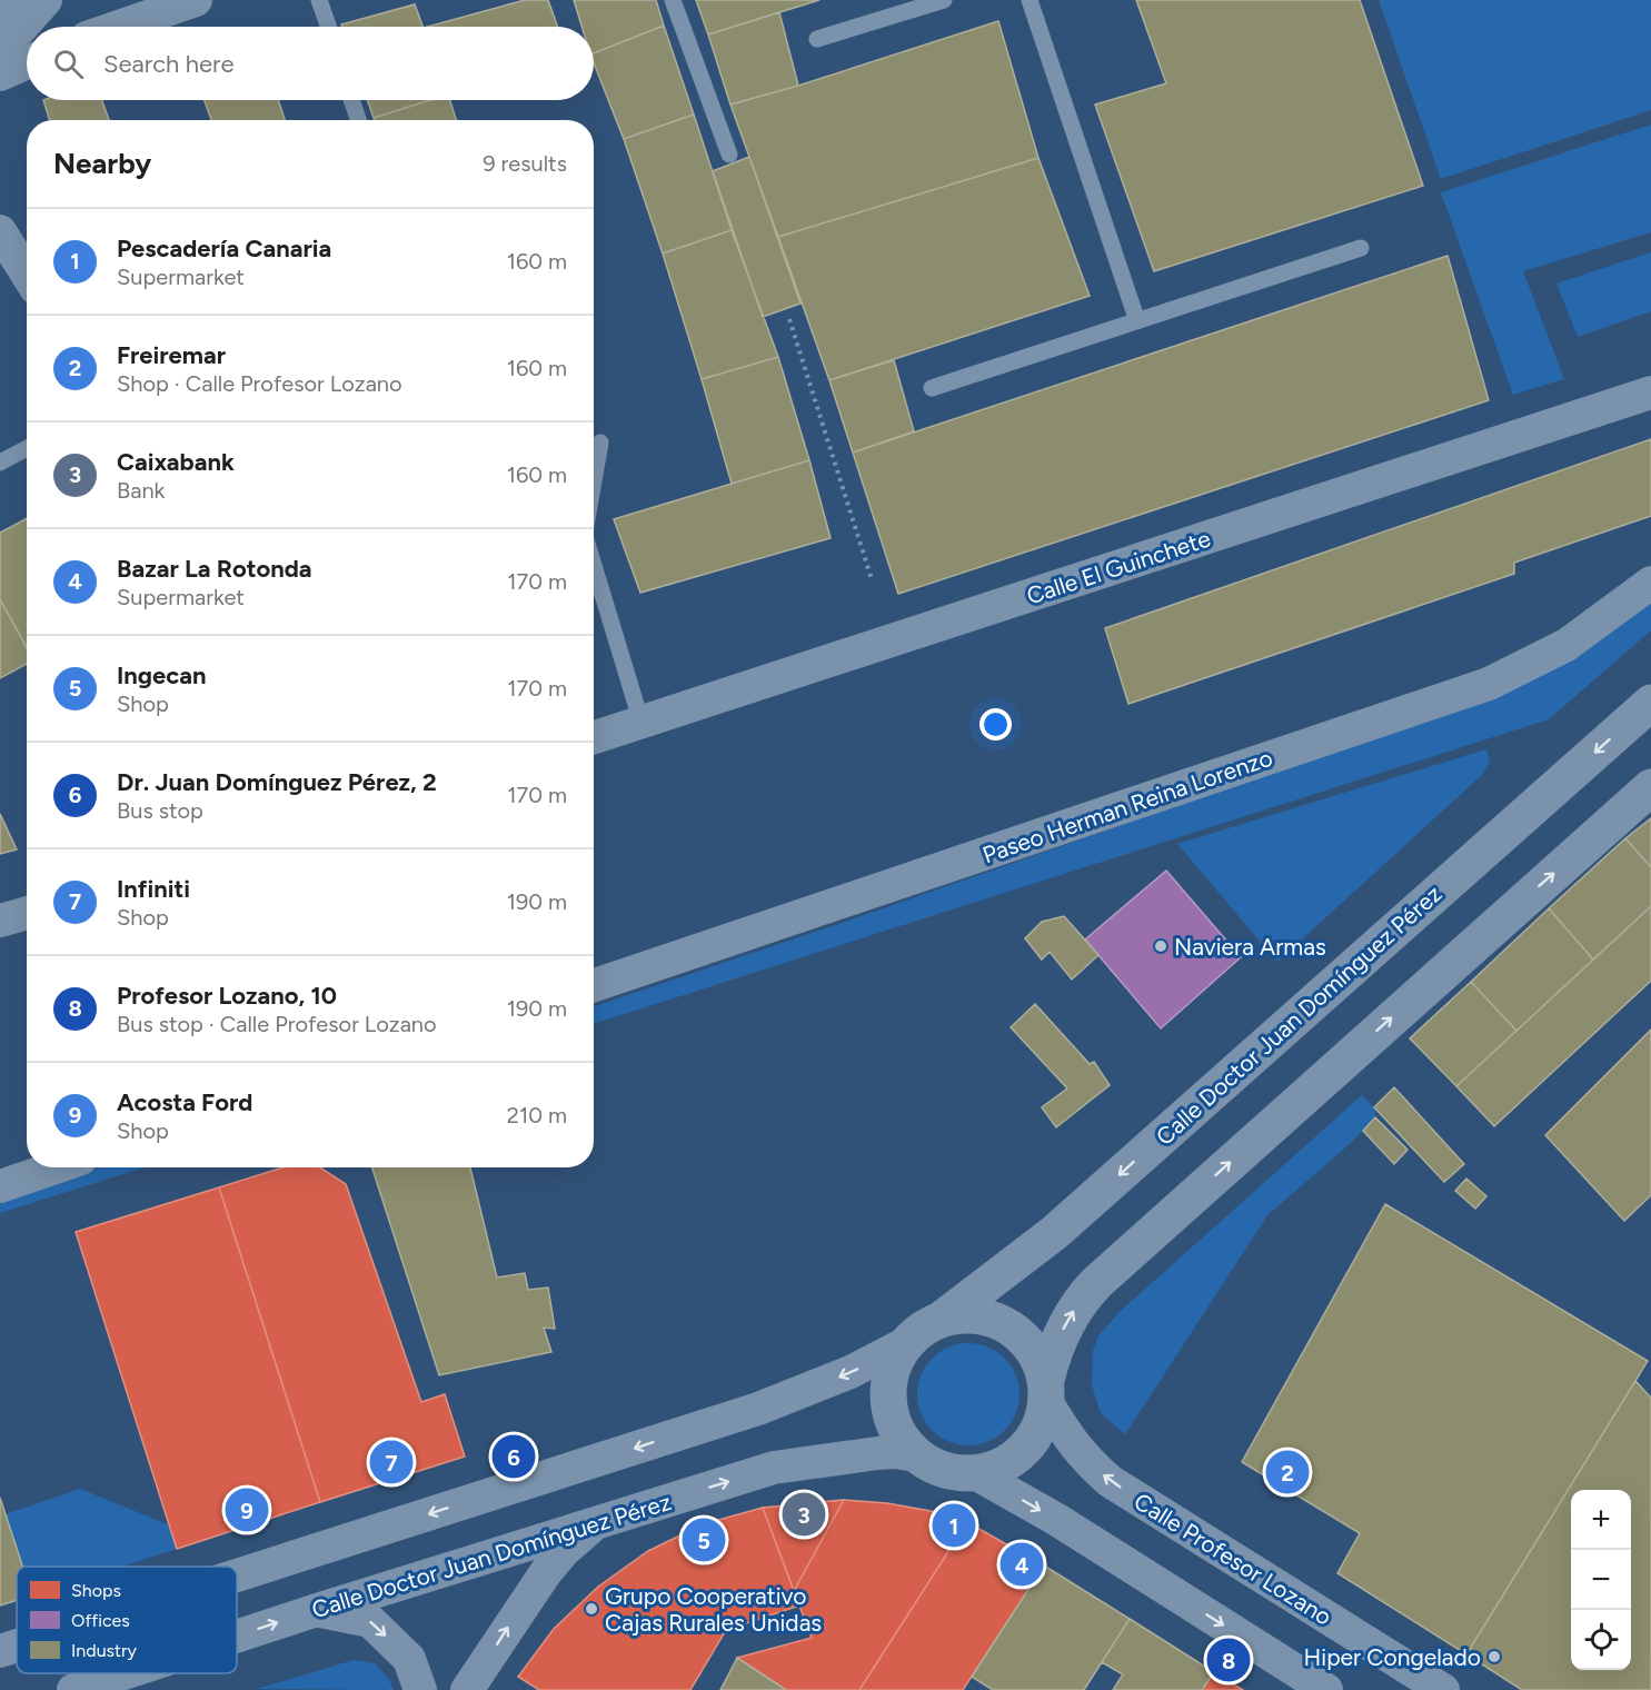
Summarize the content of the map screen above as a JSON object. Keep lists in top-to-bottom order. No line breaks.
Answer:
{"streets":{"street":["Calle El Guinchete","Paseo Herman Reina Lorenzo","Calle Doctor Juan Domínguez Pérez","Calle Profesor Lozano"]},"crossings":[["Calle Doctor Juan Domínguez Pérez","Calle Profesor Lozano"]],"places":["Naviera Armas","Grupo Cooperativo Cajas Rurales Unidas","Hiper Congelado"],"legend":["Shops","Offices","Industry"],"page":{"search":"Search here","heading":["Nearby","9 results"],"list":[{"mark":"1","name":"Pescadería Canaria","note":"Supermarket","value":"160 m"},{"mark":"2","name":"Freiremar","note":"Shop · Calle Profesor Lozano","value":"160 m"},{"mark":"3","name":"Caixabank","note":"Bank","value":"160 m"},{"mark":"4","name":"Bazar La Rotonda","note":"Supermarket","value":"170 m"},{"mark":"5","name":"Ingecan","note":"Shop","value":"170 m"},{"mark":"6","name":"Dr. Juan Domínguez Pérez, 2","note":"Bus stop","value":"170 m"},{"mark":"7","name":"Infiniti","note":"Shop","value":"190 m"},{"mark":"8","name":"Profesor Lozano, 10","note":"Bus stop · Calle Profesor Lozano","value":"190 m"},{"mark":"9","name":"Acosta Ford","note":"Shop","value":"210 m"}],"pins":["6","7","2","9","3","1","5","4","8"],"map_buttons":["+","−"]}}
